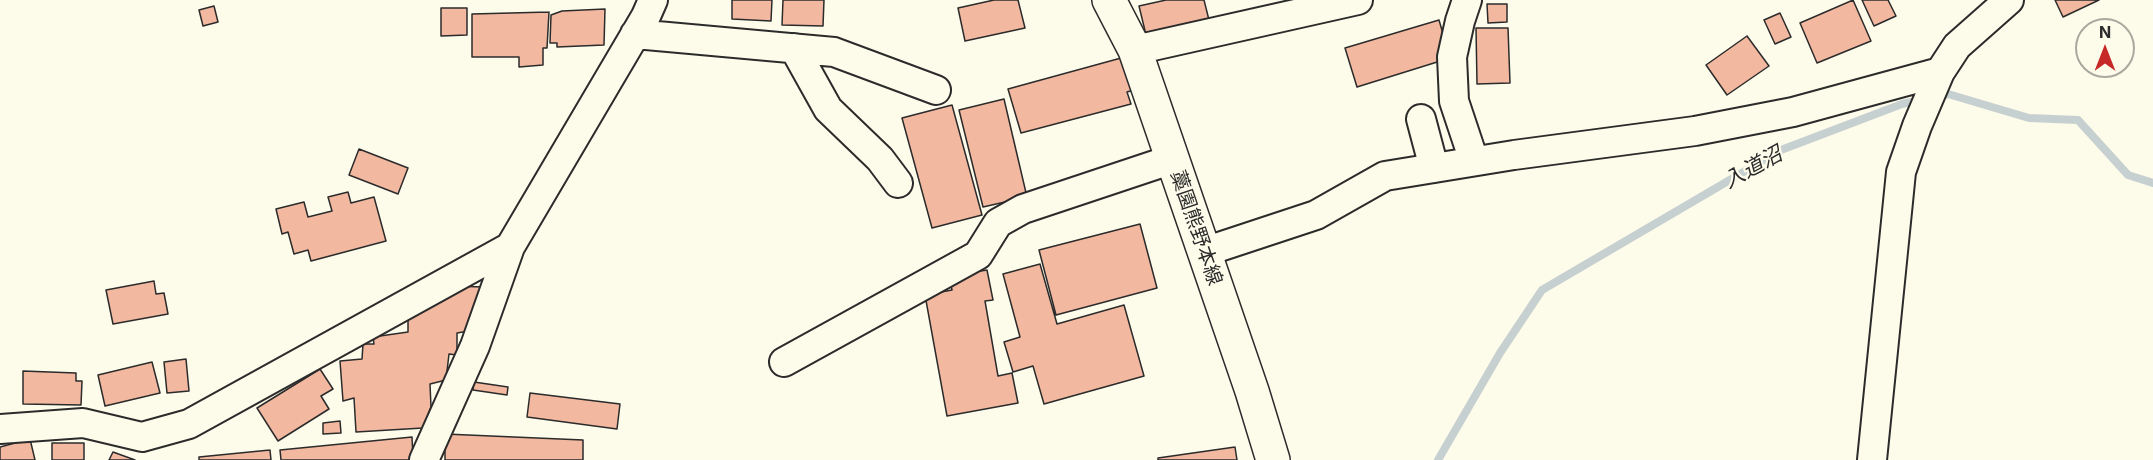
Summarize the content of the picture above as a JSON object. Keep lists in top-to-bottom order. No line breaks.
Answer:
{"streets":{"main road":["藁園熊野本線"]},"water":["入道沼"],"north":"top"}
